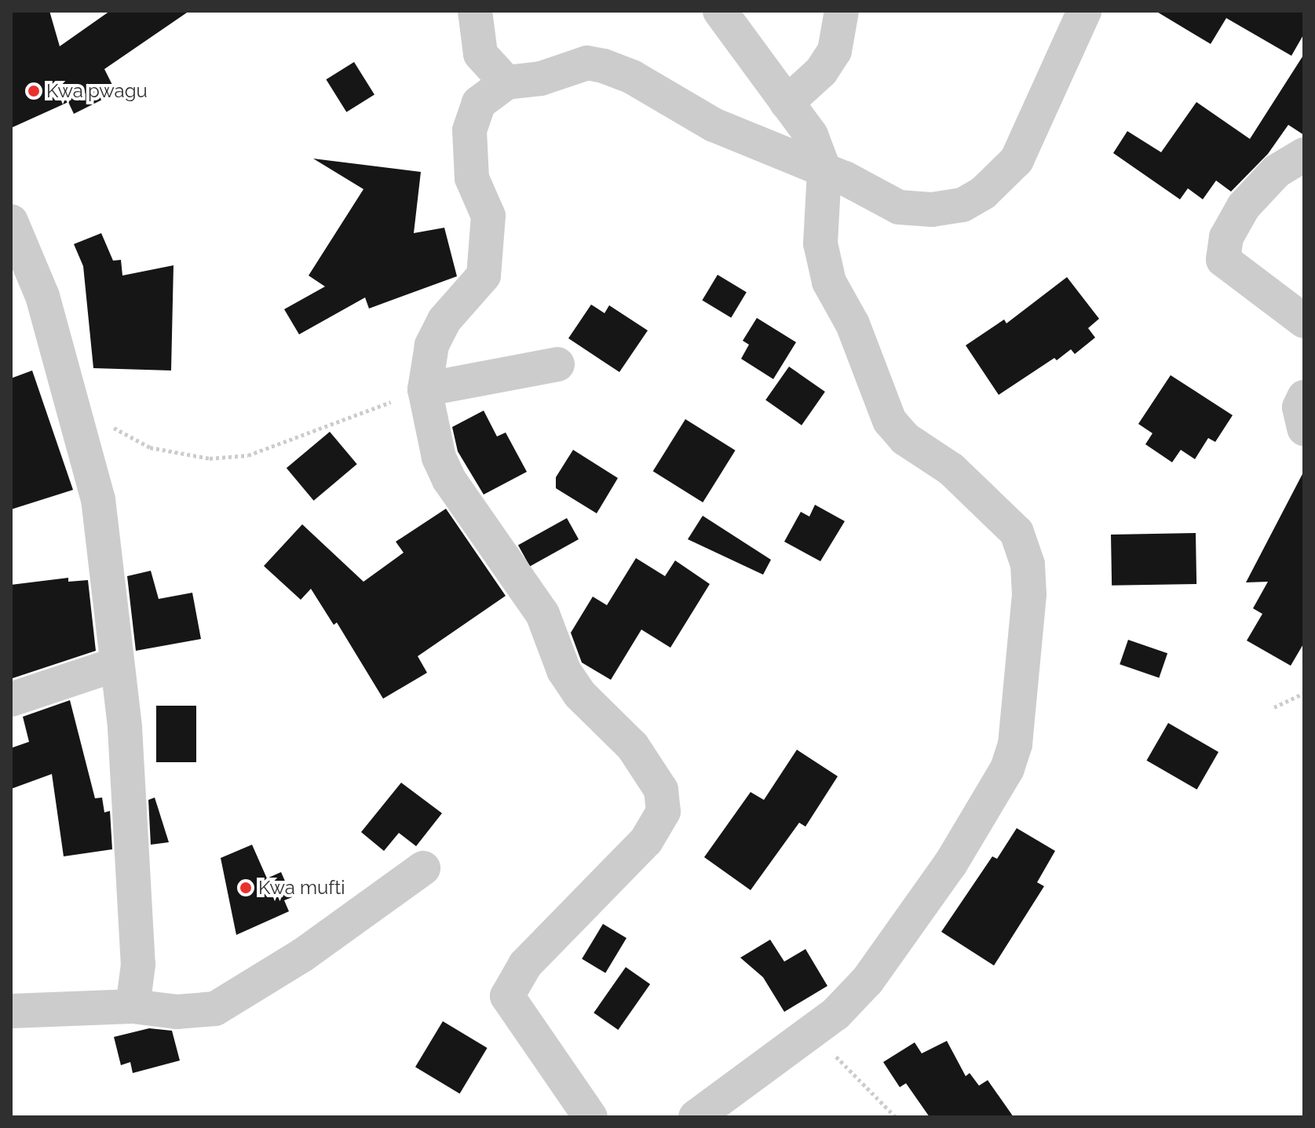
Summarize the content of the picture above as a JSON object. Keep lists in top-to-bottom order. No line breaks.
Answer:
{"places":["Kwa pwagu","Kwa mufti"]}
